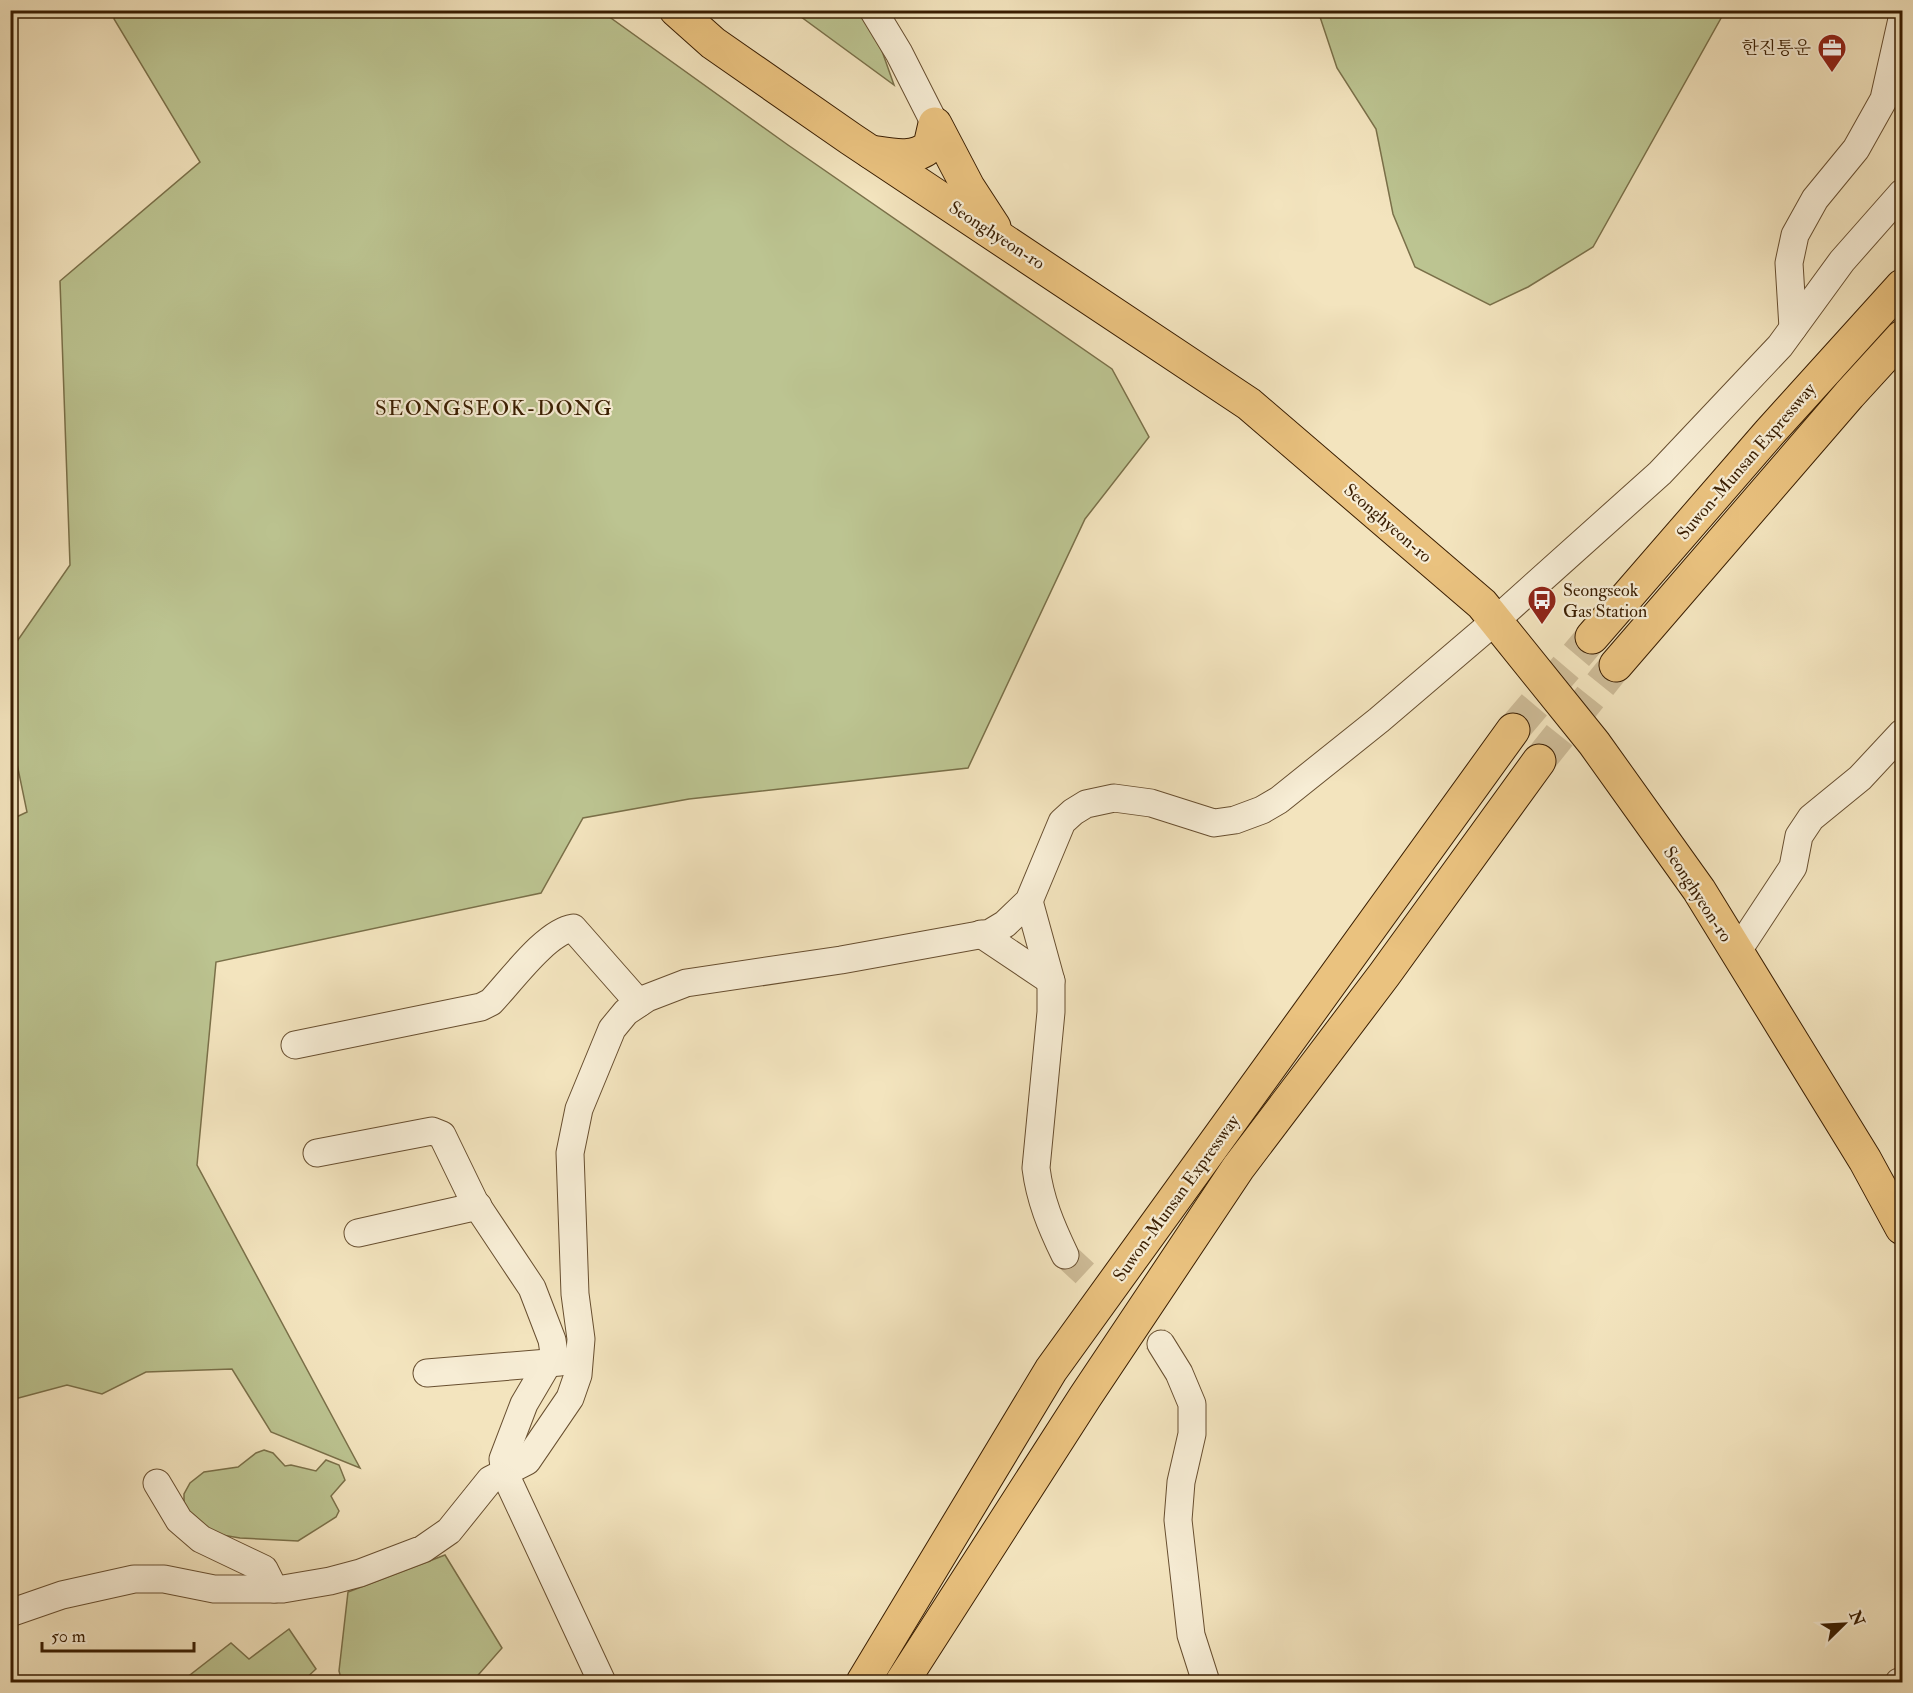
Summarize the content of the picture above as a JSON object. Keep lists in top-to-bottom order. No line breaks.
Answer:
{"streets":{"main road":["Seonghyeon-ro","Suwon-Munsan Expressway"]},"districts":["SEONGSEOK-DONG"],"places":{"office":["한진통운"],"bus stop":["Seongseok Gas Station"]},"scale_bar":"50 m","north":"top right"}
